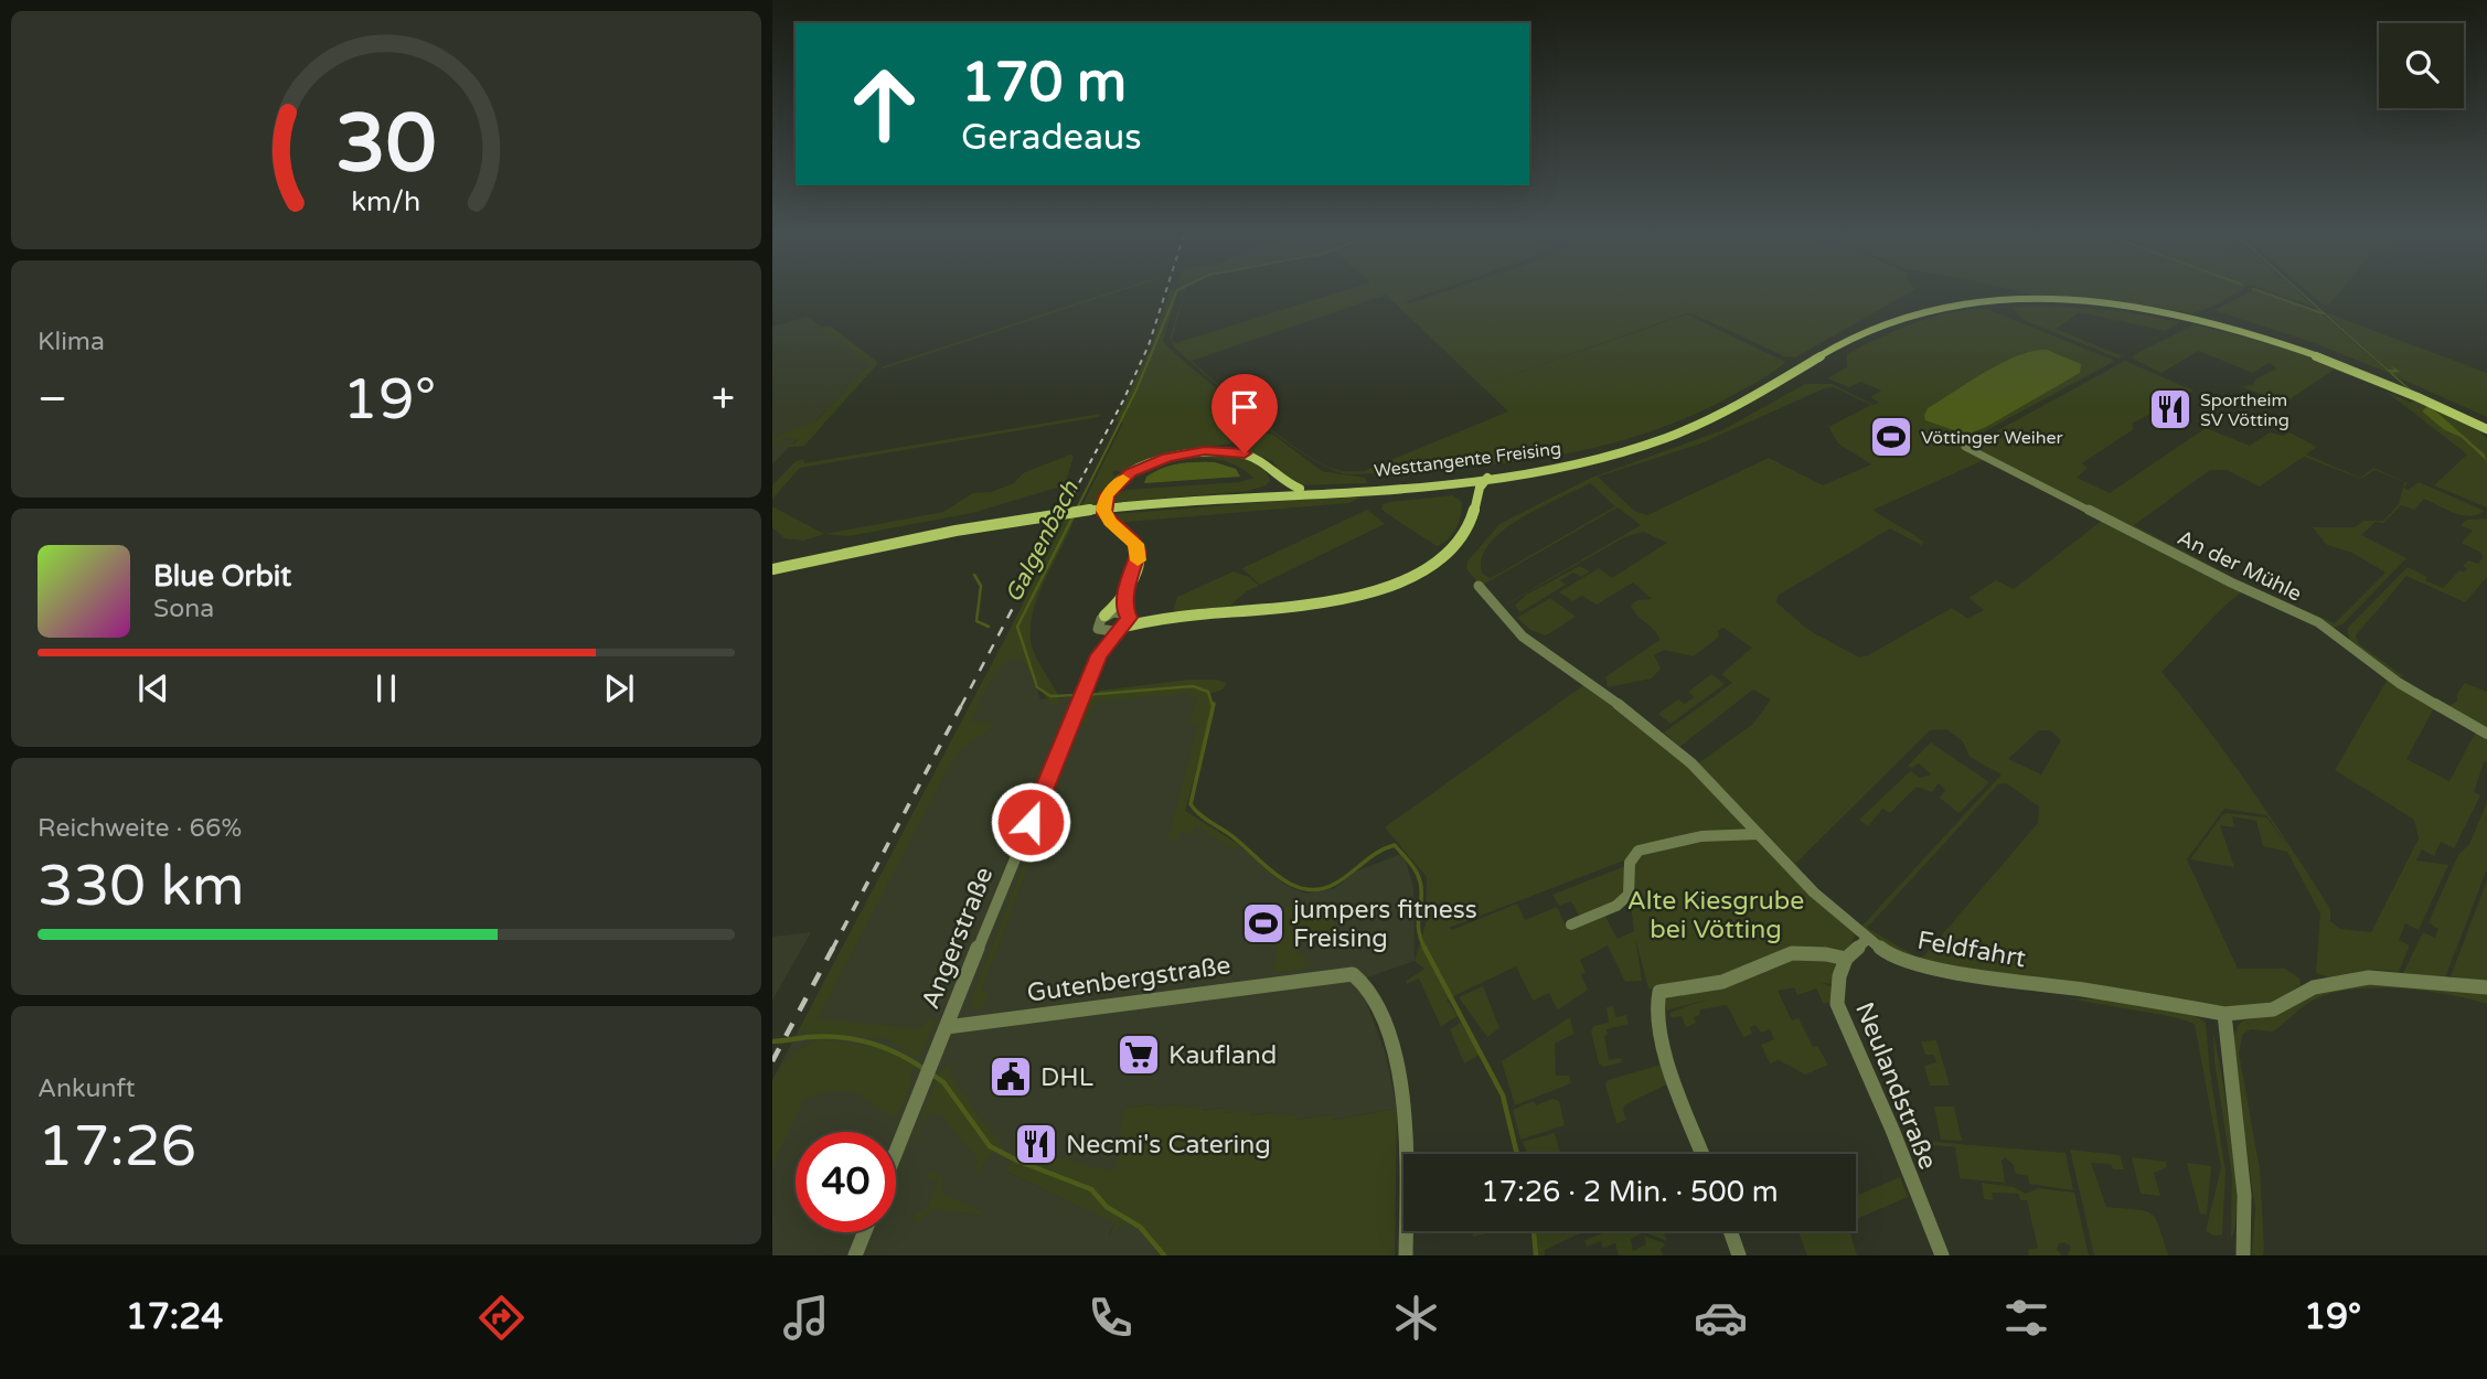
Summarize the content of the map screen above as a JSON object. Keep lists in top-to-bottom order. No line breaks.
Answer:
{"streets":{"main road":["Westtangente Freising"],"street":["An der Mühle","Angerstraße","Feldfahrt","Gutenbergstraße","Neulandstraße"]},"crossings":[["Angerstraße","Gutenbergstraße"]],"water":["Galgenbach"],"parks":["Alte Kiesgrube bei Vötting"],"places":{"restaurant":["Sportheim SV Vötting","Necmi's Catering"],"sports":["Vöttinger Weiher","jumpers fitness Freising"],"supermarket":["Kaufland"],"public building":["DHL"]},"page":{"turn":["170 m","Geradeaus"],"tile":["Klima",["Reichweite · 66%","330 km"],["Ankunft","17:26"]],"heat":["−","19°","+"],"song":["Blue Orbit","Sona"],"limit":"40","trip":"17:26 · 2 Min. · 500 m","tabs":["17:24","19°"],"gauge":["30","km/h"]}}
